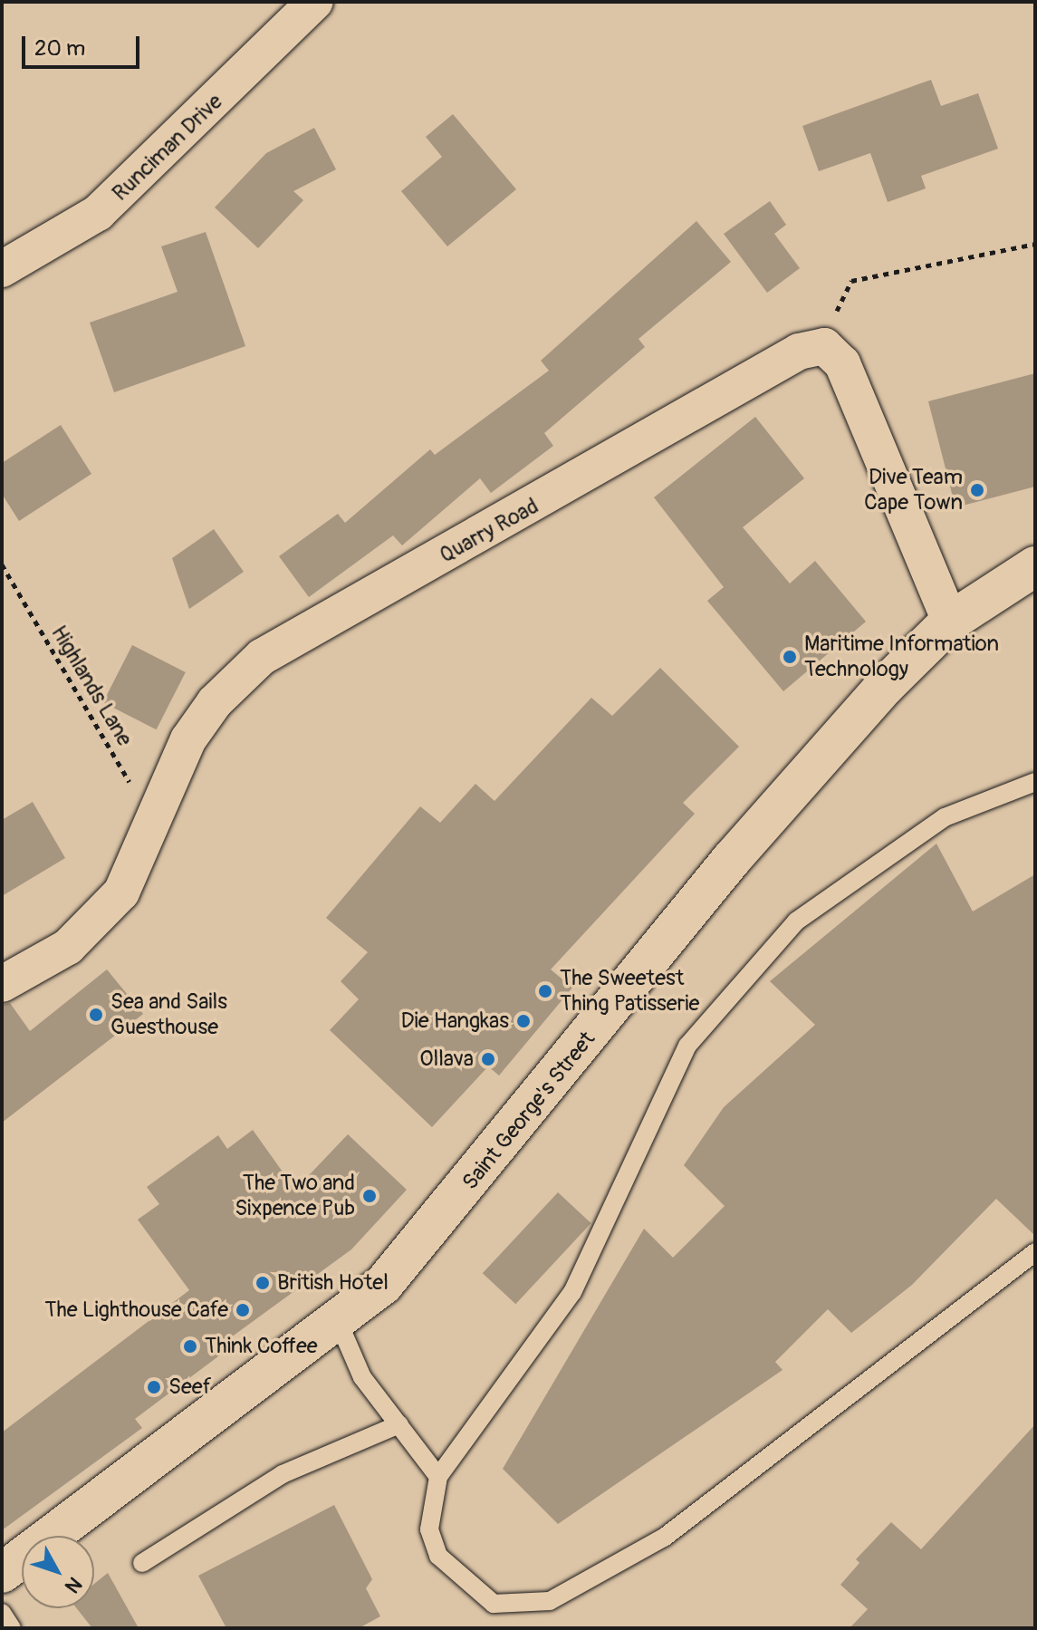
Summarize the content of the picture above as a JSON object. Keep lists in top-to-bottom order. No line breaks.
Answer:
{"streets":{"main road":["Saint George's Street"],"street":["Runciman Drive","Quarry Road"],"path":["Highlands Lane"]},"crossings":[["Quarry Road","Highlands Lane"]],"places":["Dive Team Cape Town","Maritime Information Technology","The Sweetest Thing Patisserie","Sea and Sails Guesthouse","Die Hangkas","Ollava","The Two and Sixpence Pub","British Hotel","The Lighthouse Cafe","Think Coffee","Seef"],"scale_bar":"20 m","north":"bottom right"}
